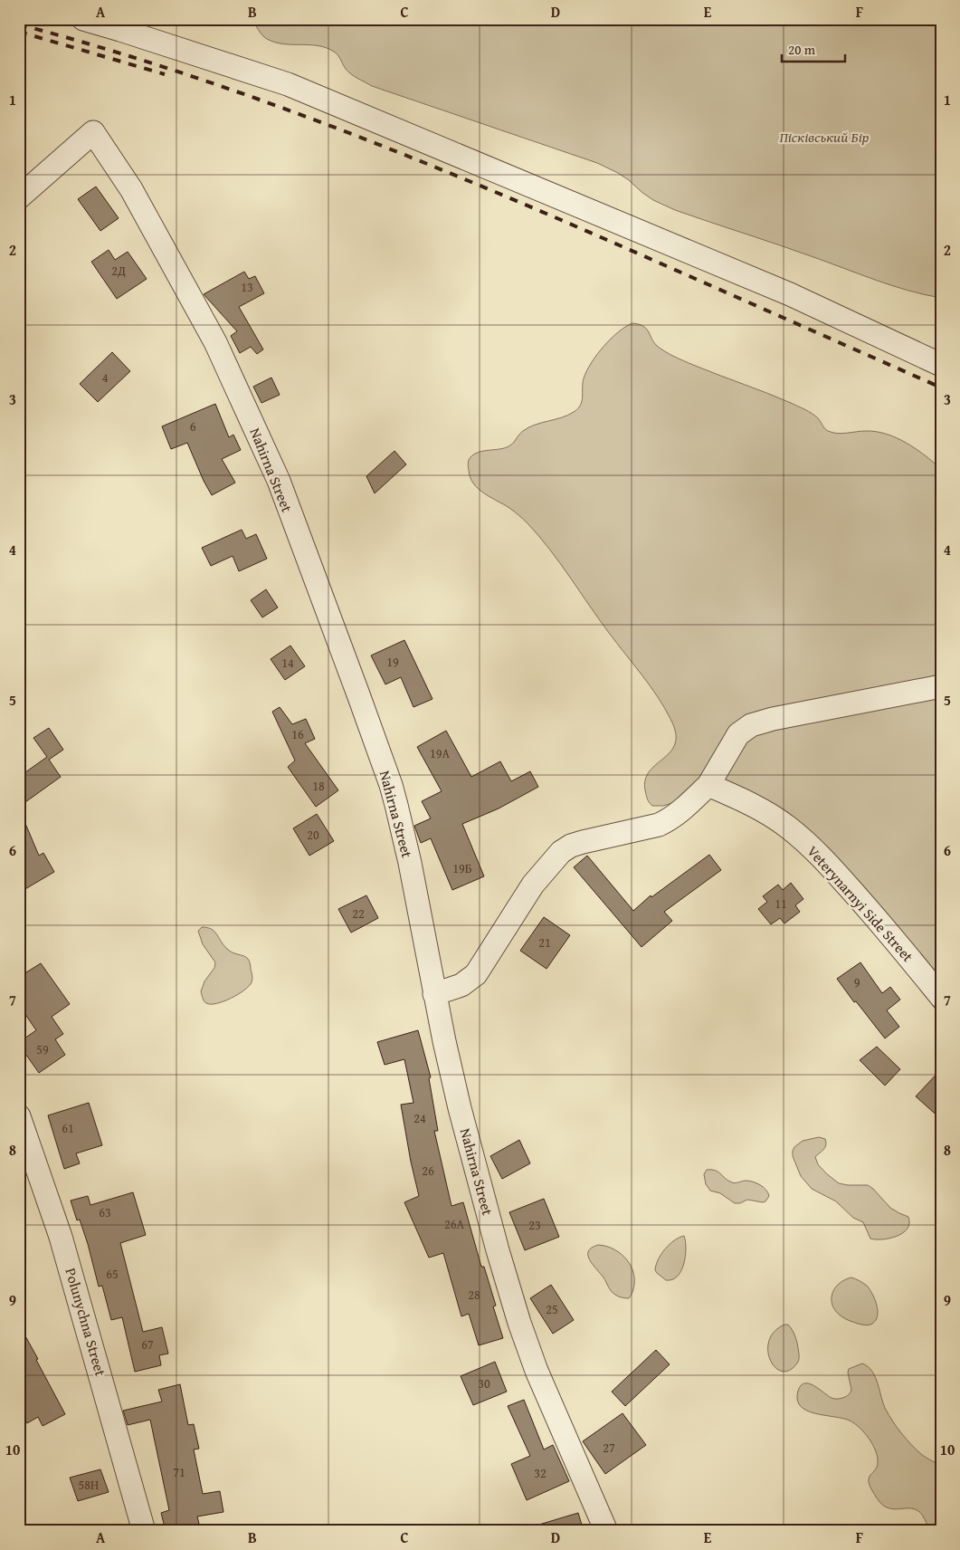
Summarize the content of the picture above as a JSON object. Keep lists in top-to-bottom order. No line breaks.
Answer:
{"streets":{"street":["Nahirna Street","Veterynarnyi Side Street","Polunychna Street"]},"parks":["Пісківський Бір"],"house_numbers":["2Д","13","4","6","19","14","16","19А","18","20","19Б","11","22","21","9","59","24","61","26","63","26А","23","65","28","25","67","30","27","71","32","58Н"],"scale_bar":"20 m","grid":{"columns":["A","B","C","D","E","F"],"rows":["1","2","3","4","5","6","7","8","9","10"]}}
